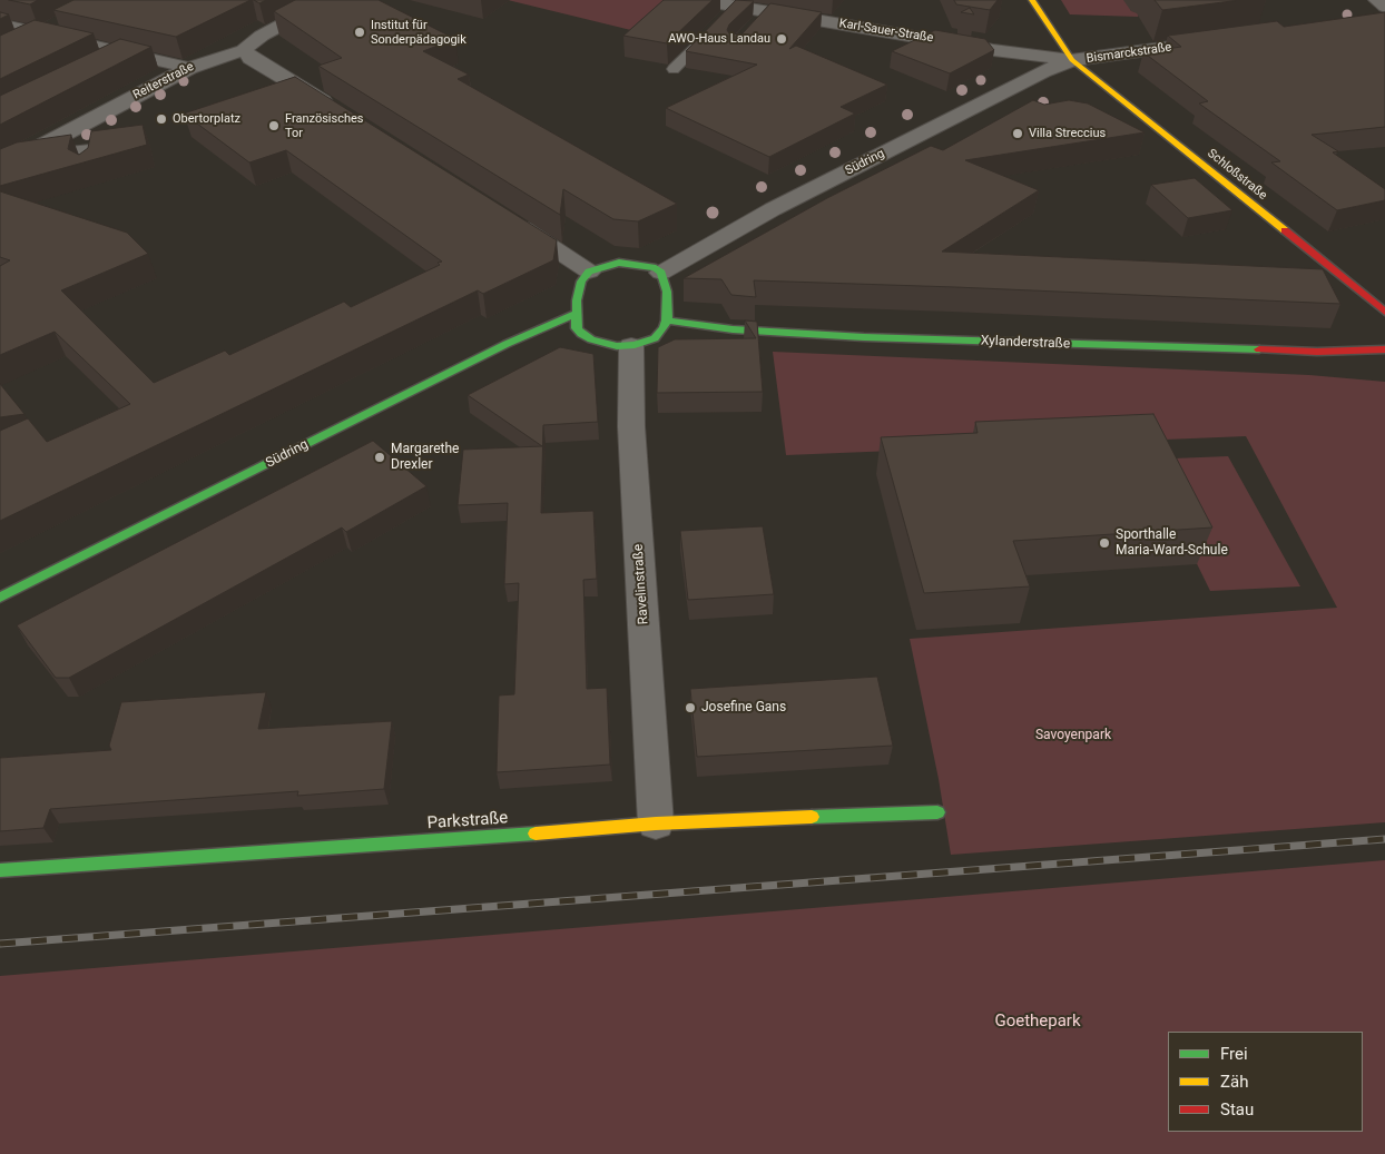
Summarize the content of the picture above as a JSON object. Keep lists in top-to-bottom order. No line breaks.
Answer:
{"streets":{"street":["Karl-Sauer-Straße","Bismarckstraße","Reiterstraße","Südring","Schloßstraße","Xylanderstraße","Ravelinstraße","Parkstraße"]},"crossings":[["Karl-Sauer-Straße","Bismarckstraße"],["Karl-Sauer-Straße","Südring"],["Karl-Sauer-Straße","Schloßstraße"],["Bismarckstraße","Südring"],["Bismarckstraße","Schloßstraße"],["Südring","Schloßstraße"],["Südring","Xylanderstraße"],["Südring","Ravelinstraße"],["Xylanderstraße","Ravelinstraße"],["Ravelinstraße","Parkstraße"]],"parks":["Savoyenpark","Goethepark"],"places":["Institut für Sonderpädagogik","AWO-Haus Landau","Obertorplatz","Französisches Tor","Villa Streccius","Margarethe Drexler","Sporthalle Maria-Ward-Schule","Josefine Gans"],"legend":["Frei","Zäh","Stau"]}
